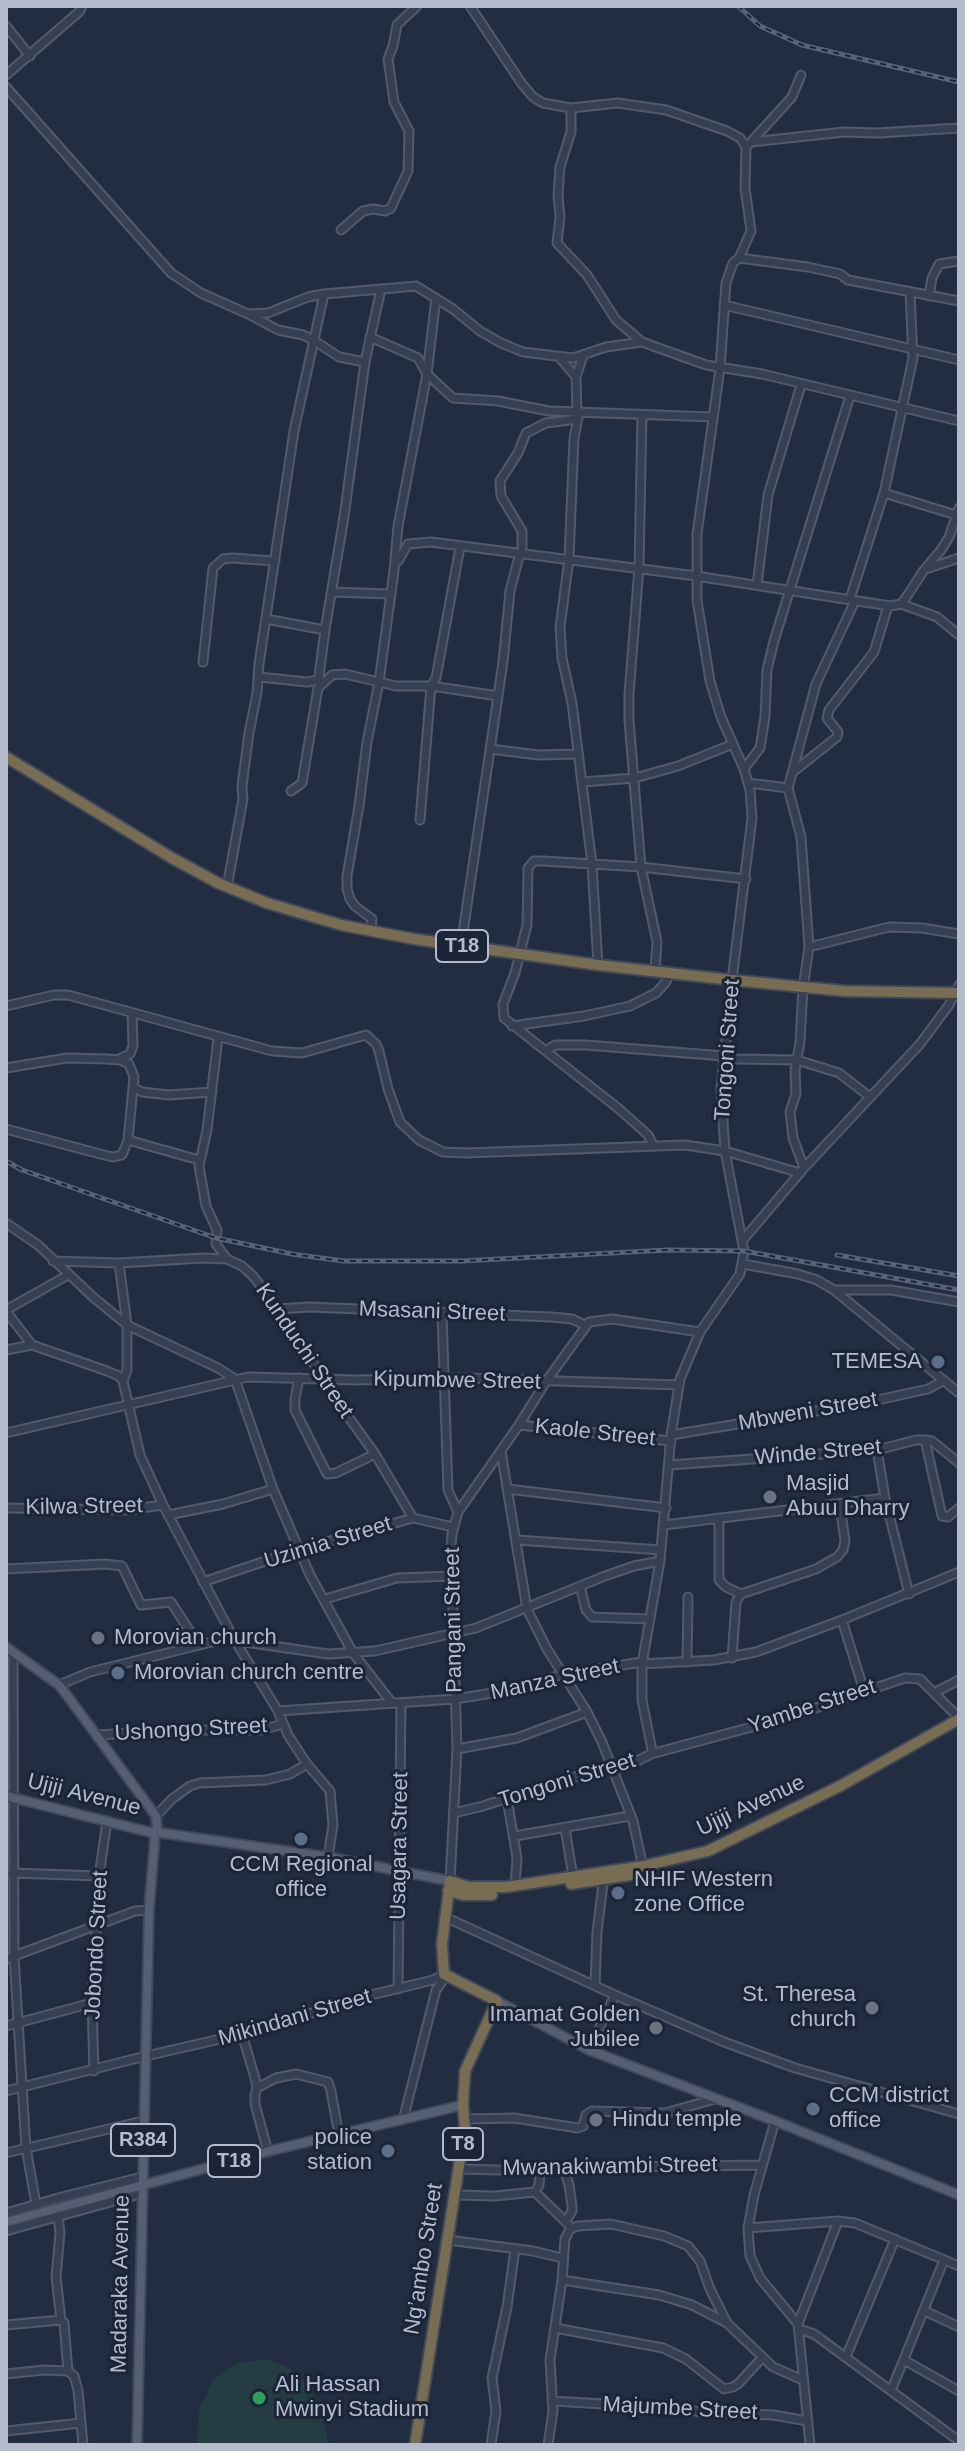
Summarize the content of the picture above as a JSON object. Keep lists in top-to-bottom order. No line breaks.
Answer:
{"streets":{"highway":["T18","Ujiji Avenue","T8","Ng’ambo Street"],"main road":["R384","Madaraka Avenue"],"street":["Tongoni Street","Msasani Street","Kunduchi Street","Kipumbwe Street","Mbweni Street","Kaole Street","Winde Street","Kilwa Street","Uzimia Street","Pangani Street","Manza Street","Yambe Street","Ushongo Street","Usagara Street","Jobondo Street","Mikindani Street","Mwanakiwambi Street","Majumbe Street"]},"crossings":[["T18","Tongoni Street"],["T18","Ng’ambo Street"],["T18","Madaraka Avenue"],["Tongoni Street","Kipumbwe Street"],["Tongoni Street","Mbweni Street"],["Tongoni Street","Kaole Street"],["Tongoni Street","Winde Street"],["Tongoni Street","Pangani Street"],["Tongoni Street","Manza Street"],["Tongoni Street","Yambe Street"],["Msasani Street","Kunduchi Street"],["Msasani Street","Pangani Street"],["Kunduchi Street","Kipumbwe Street"],["Kunduchi Street","Uzimia Street"],["Kipumbwe Street","Pangani Street"],["Mbweni Street","Kaole Street"],["Kaole Street","Pangani Street"],["Uzimia Street","Pangani Street"],["Pangani Street","Manza Street"],["Pangani Street","Ujiji Avenue"],["Manza Street","Usagara Street"],["Yambe Street","Ujiji Avenue"],["Ujiji Avenue","Usagara Street"],["Ujiji Avenue","Jobondo Street"],["Ujiji Avenue","Madaraka Avenue"],["Usagara Street","Mikindani Street"],["Jobondo Street","Mikindani Street"],["Mikindani Street","Madaraka Avenue"],["Mwanakiwambi Street","Ng’ambo Street"]],"places":["TEMESA","Masjid Abuu Dharry","Morovian church","Morovian church centre","CCM Regional office","NHIF Western zone Office","St. Theresa church","Imamat Golden Jubilee","CCM district office","Hindu temple","police station","Ali Hassan Mwinyi Stadium"]}
